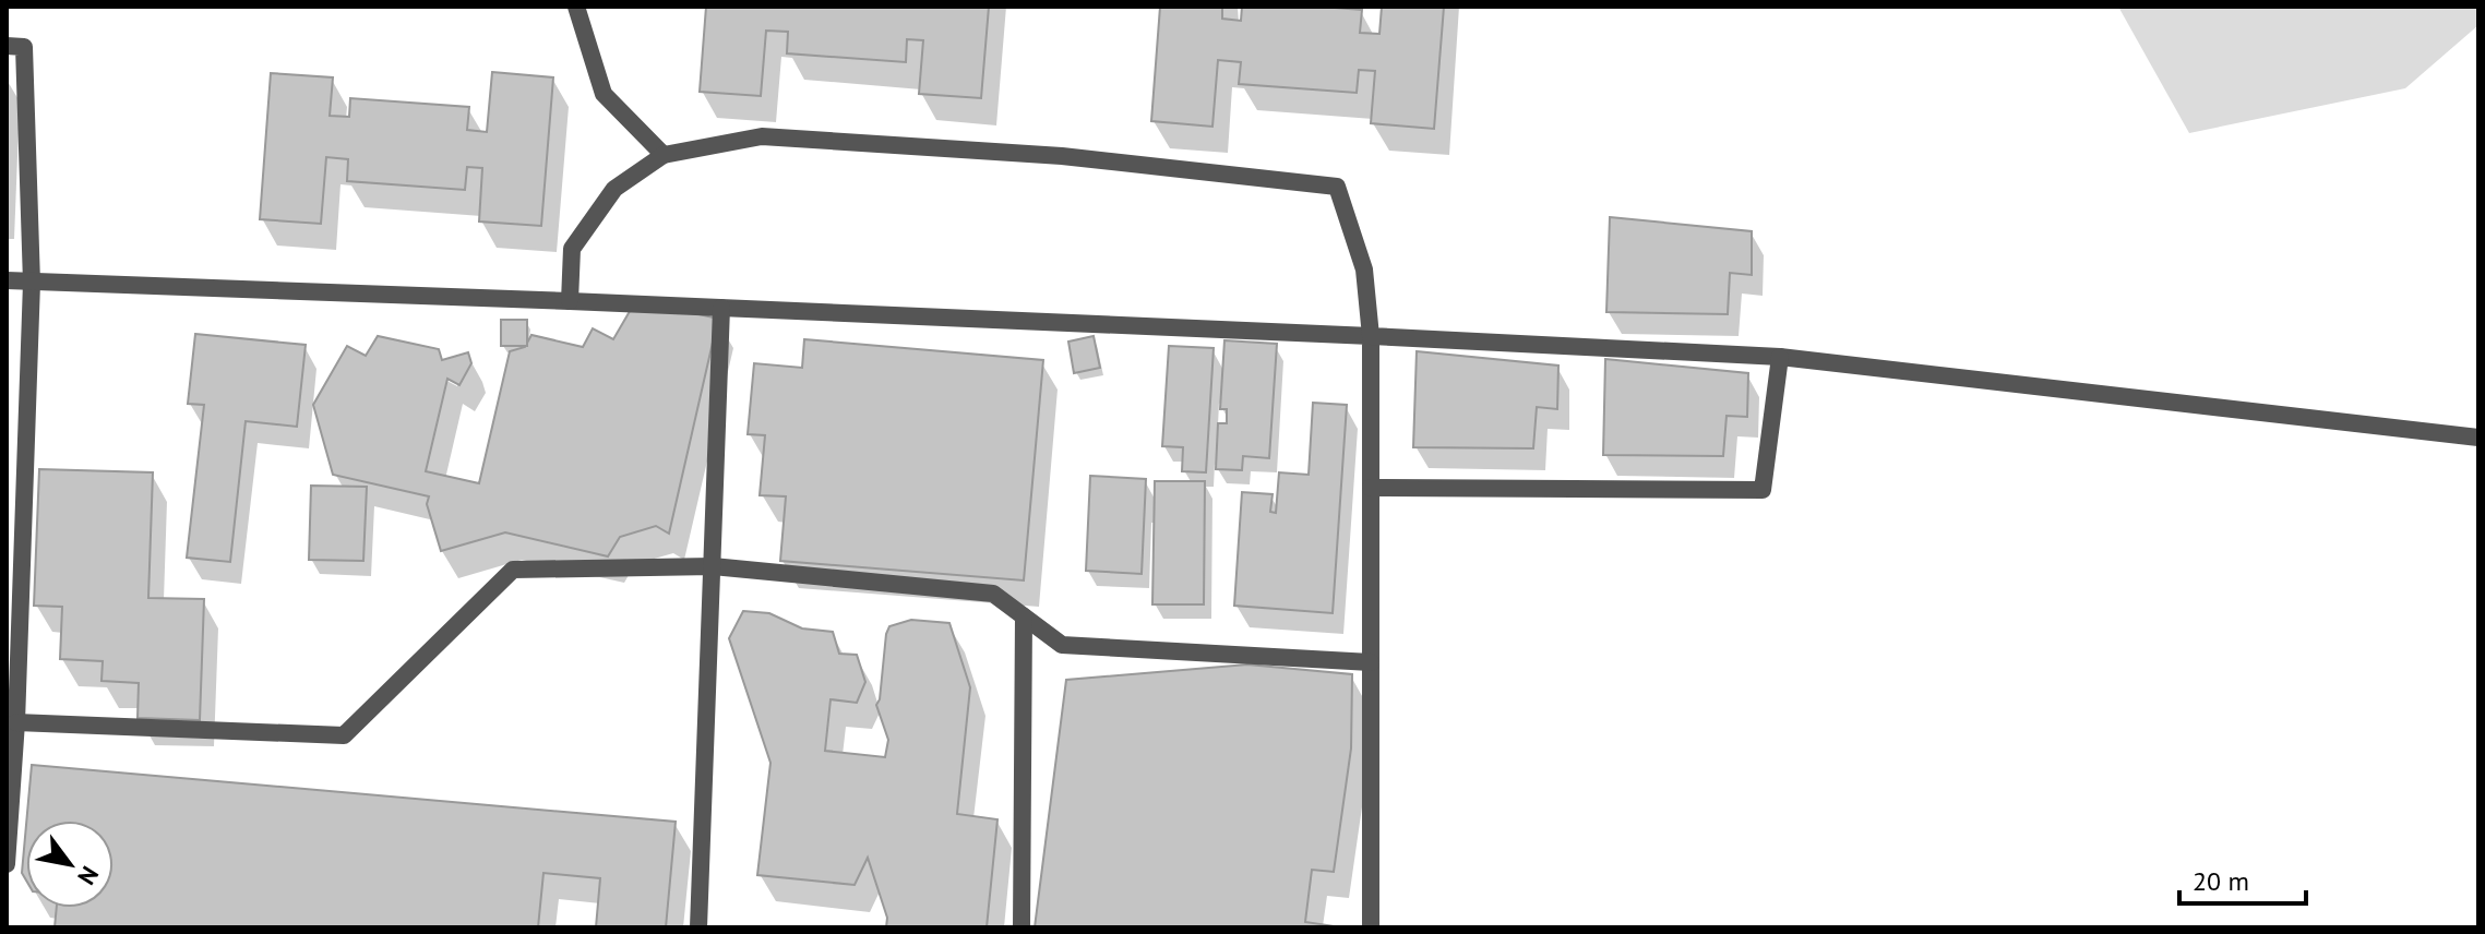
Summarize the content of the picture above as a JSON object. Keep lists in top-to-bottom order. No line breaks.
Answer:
{"scale_bar":"20 m","north":"bottom right"}
